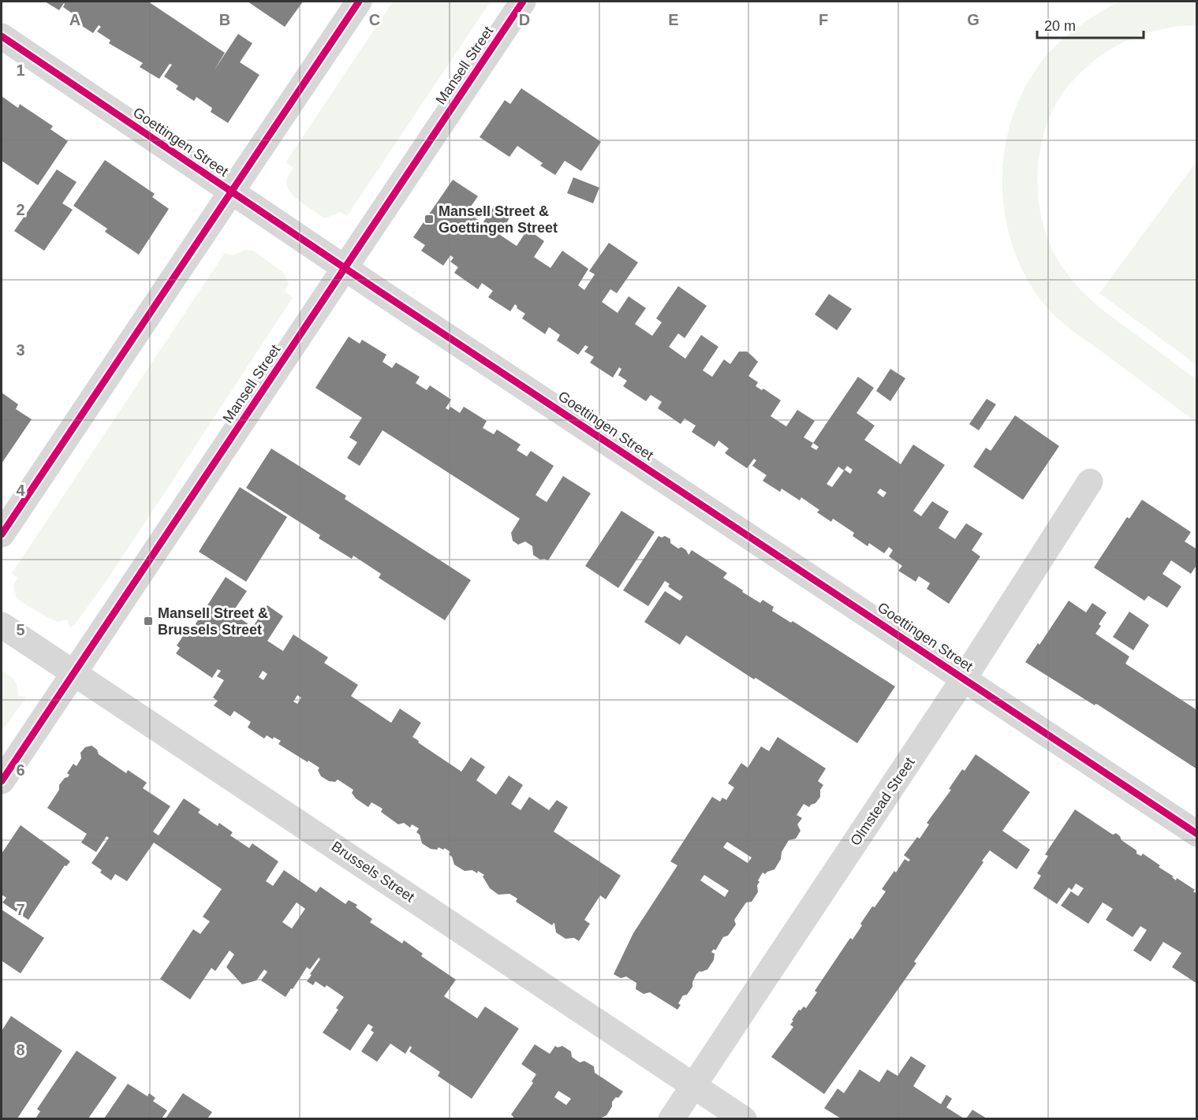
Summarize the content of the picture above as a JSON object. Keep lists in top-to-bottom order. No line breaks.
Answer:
{"streets":{"street":["Mansell Street","Goettingen Street","Olmstead Street","Brussels Street"]},"crossings":[["Mansell Street","Goettingen Street"],["Mansell Street","Brussels Street"],["Goettingen Street","Olmstead Street"],["Olmstead Street","Brussels Street"]],"places":{"transit":["Mansell Street & Goettingen Street","Mansell Street & Brussels Street"]},"scale_bar":"20 m","grid":{"columns":["A","B","C","D","E","F","G"],"rows":["1","2","3","4","5","6","7","8"]}}
